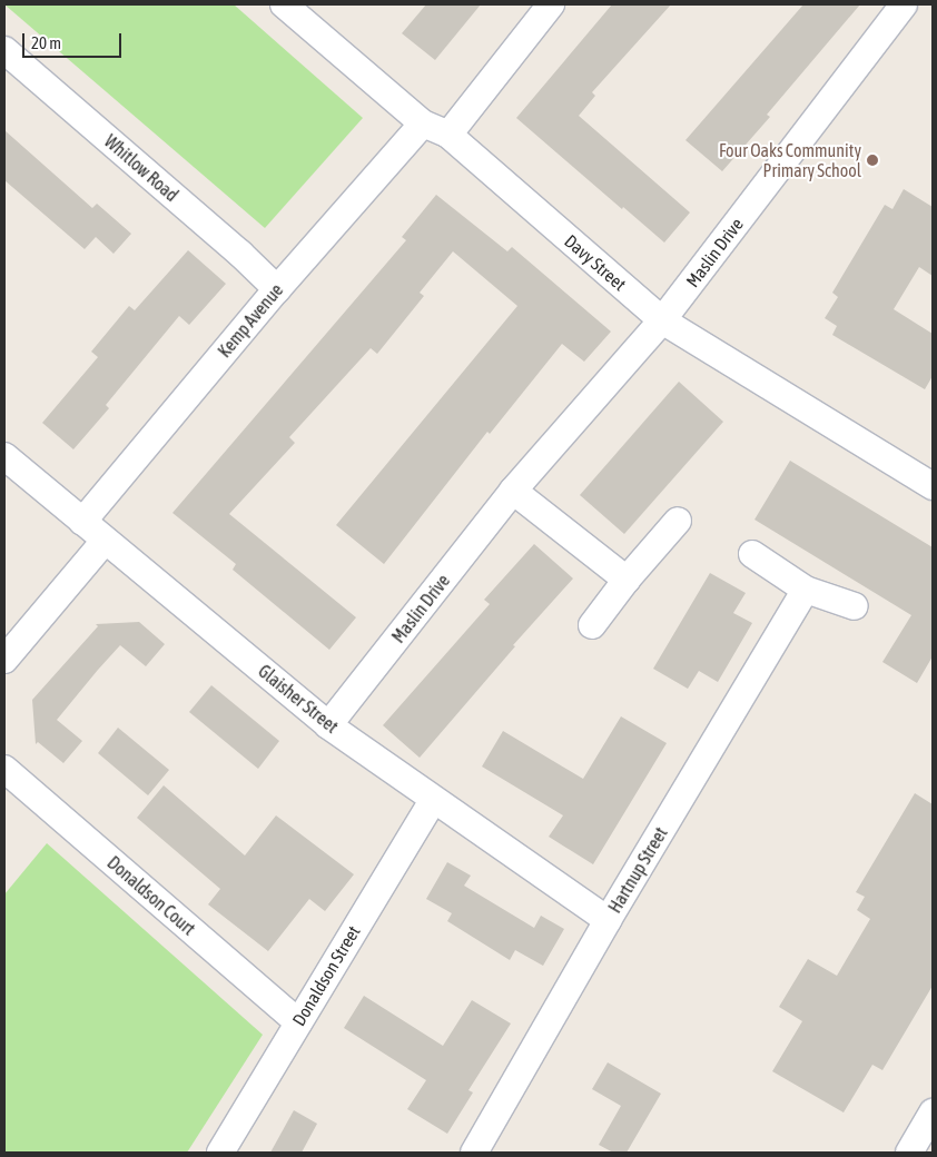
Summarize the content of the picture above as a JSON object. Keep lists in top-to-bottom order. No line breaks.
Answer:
{"streets":{"street":["Whitlow Road","Maslin Drive","Davy Street","Kemp Avenue","Glaisher Street","Hartnup Street","Donaldson Court","Donaldson Street"]},"crossings":[["Whitlow Road","Kemp Avenue"],["Maslin Drive","Davy Street"],["Maslin Drive","Glaisher Street"],["Davy Street","Kemp Avenue"],["Kemp Avenue","Glaisher Street"],["Glaisher Street","Hartnup Street"],["Glaisher Street","Donaldson Street"],["Donaldson Court","Donaldson Street"]],"places":["Four Oaks Community Primary School"],"scale_bar":"20 m"}
